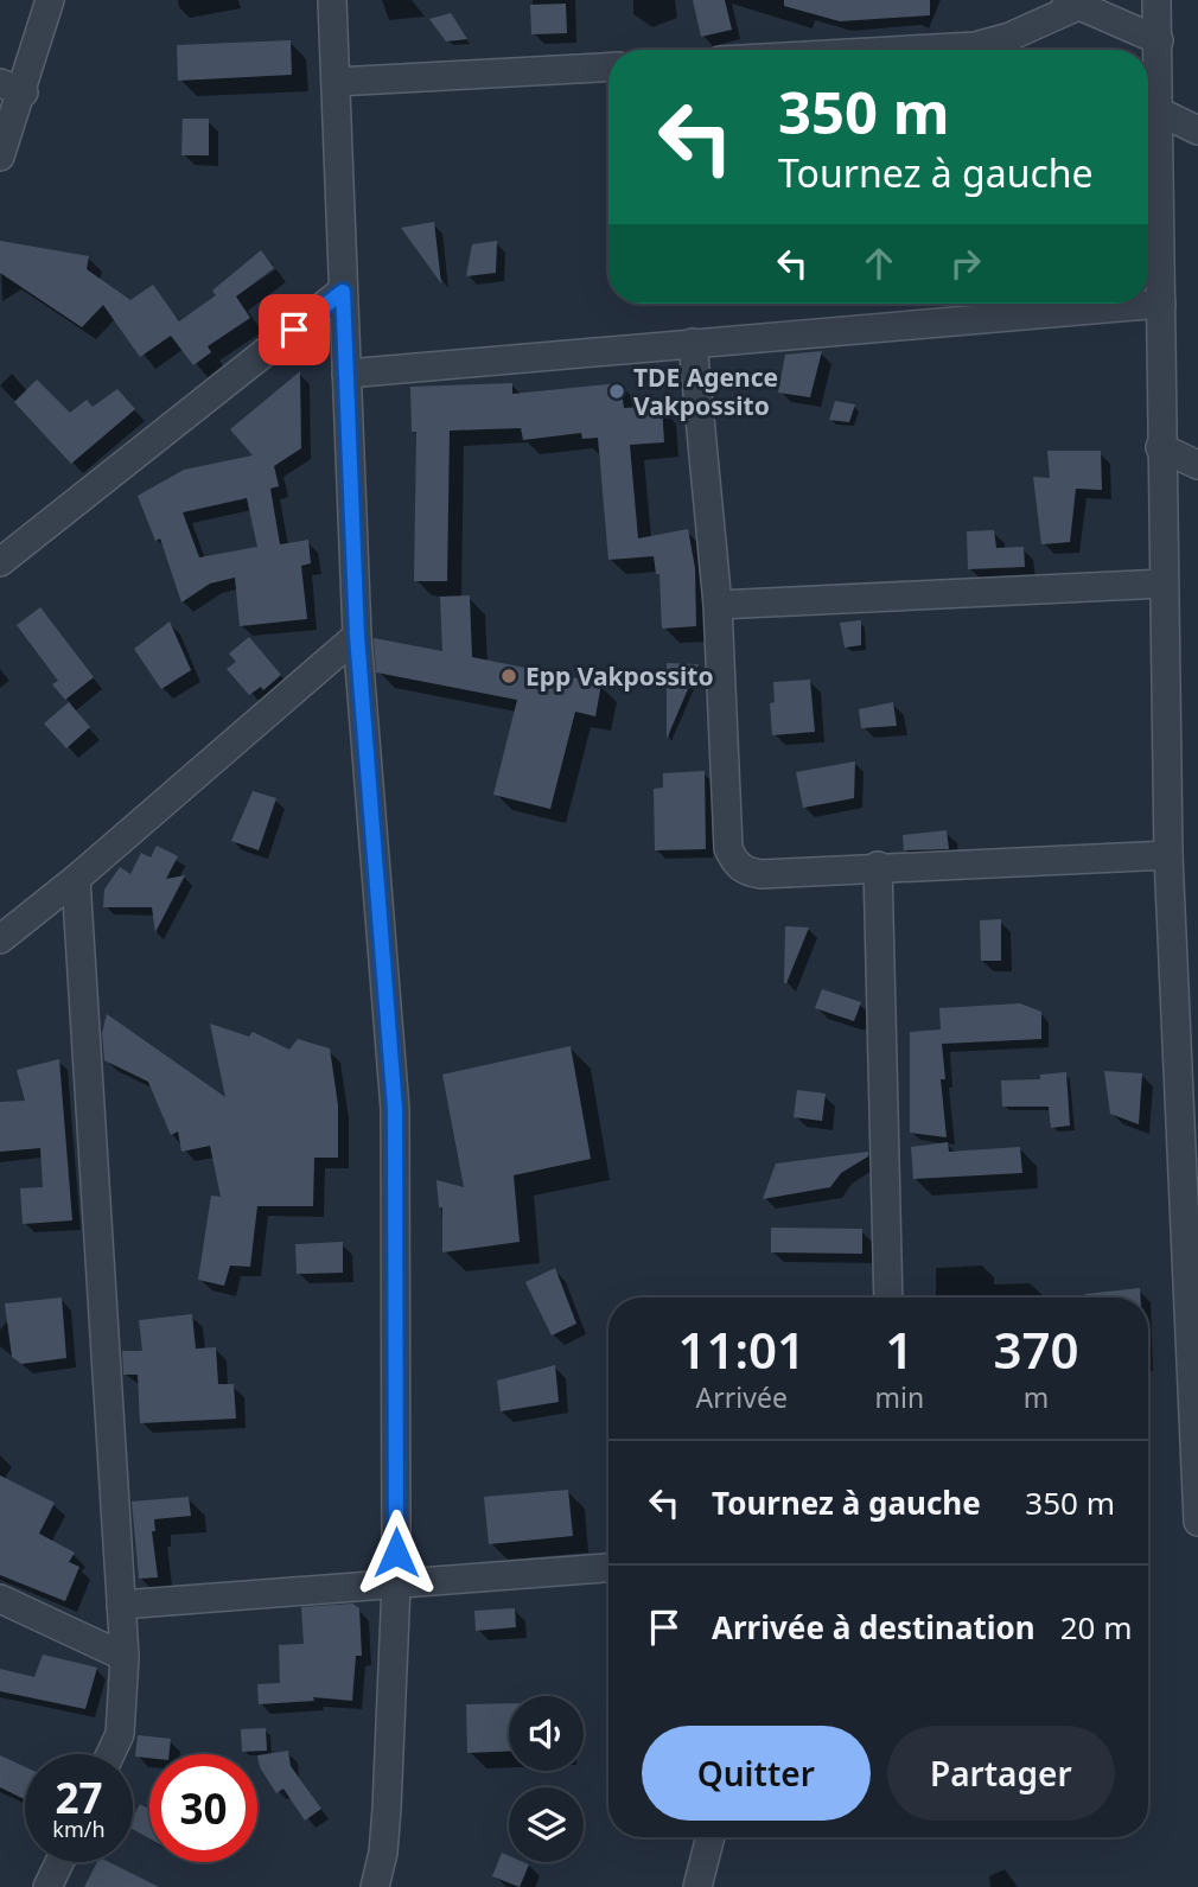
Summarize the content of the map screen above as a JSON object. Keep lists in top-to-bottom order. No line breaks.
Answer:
{"places":["TDE Agence Vakpossito","Epp Vakpossito"],"page":{"turn":["350 m","Tournez à gauche"],"eta":["11:01","Arrivée","1","min","370","m"],"list":[{"name":"Tournez à gauche","value":"350 m"},{"name":"Arrivée à destination","value":"20 m"}],"buttons":["Quitter","Partager"],"speed":"27 km/h","limit":"30"}}
